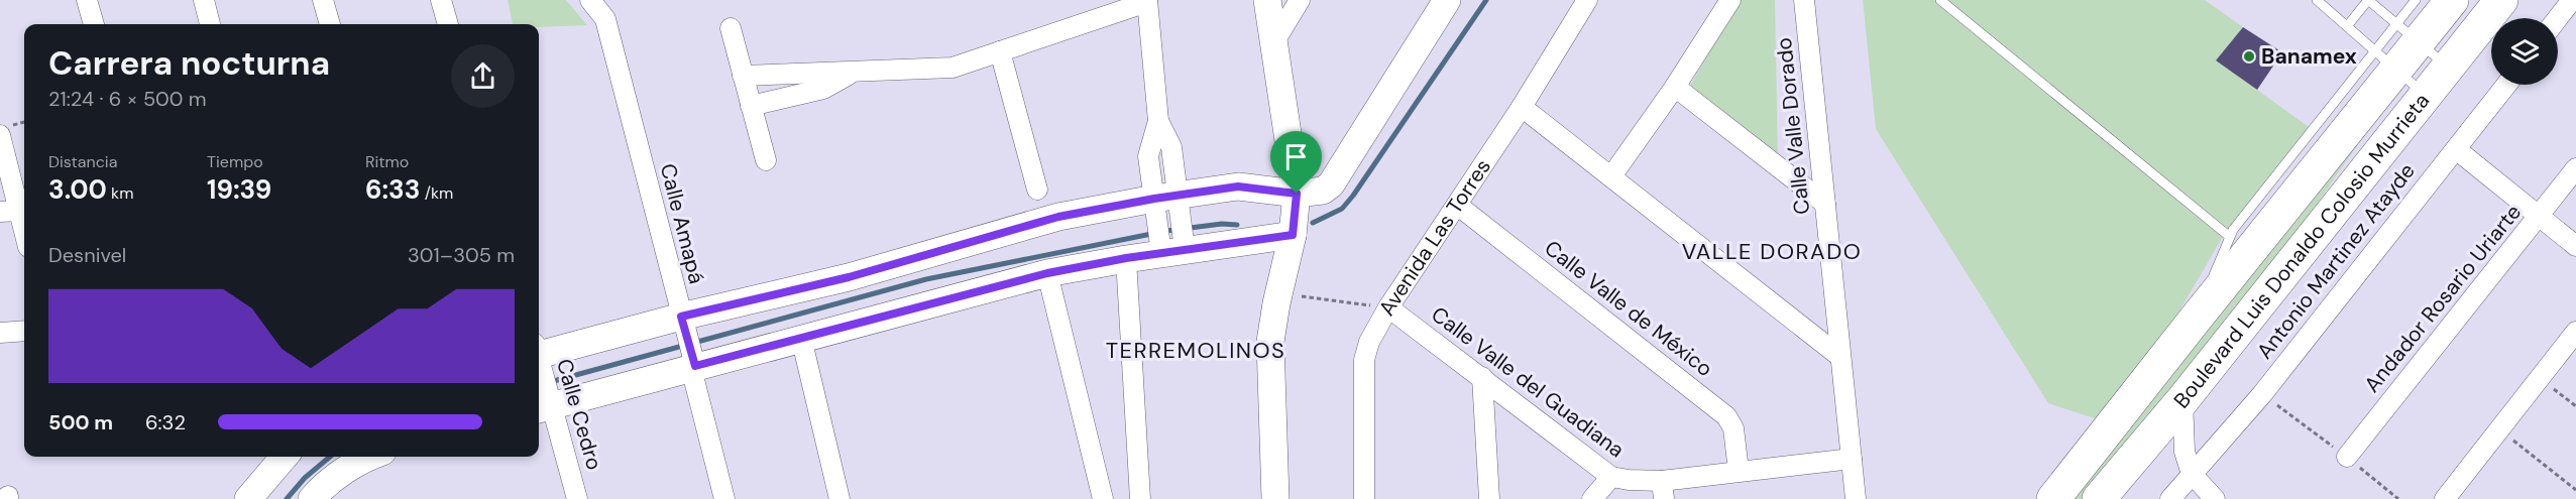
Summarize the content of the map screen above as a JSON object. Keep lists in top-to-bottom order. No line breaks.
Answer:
{"streets":{"highway":["Boulevard Luis Donaldo Colosio Murrieta"],"street":["Calle Valle Dorado","Calle Amapá","Avenida Las Torres","Antonio Martinez Atayde","Andador Rosario Uriarte","Calle Valle de México","Calle Valle del Guadiana","Calle Cedro"]},"crossings":[["Calle Valle Dorado","Calle Valle del Guadiana"],["Avenida Las Torres","Calle Valle de México"],["Avenida Las Torres","Calle Valle del Guadiana"],["Calle Valle de México","Calle Valle del Guadiana"]],"districts":["VALLE DORADO","TERREMOLINOS"],"places":["Banamex"],"page":{"heading":["Carrera nocturna","21:24 · 6 × 500 m"],"stats":[["Distancia","3.00 km"],["Tiempo","19:39"],["Ritmo","6:33 /km"]],"chart":["Desnivel","301–305 m"],"list":[{"name":"500 m","note":"6:32"}]}}
